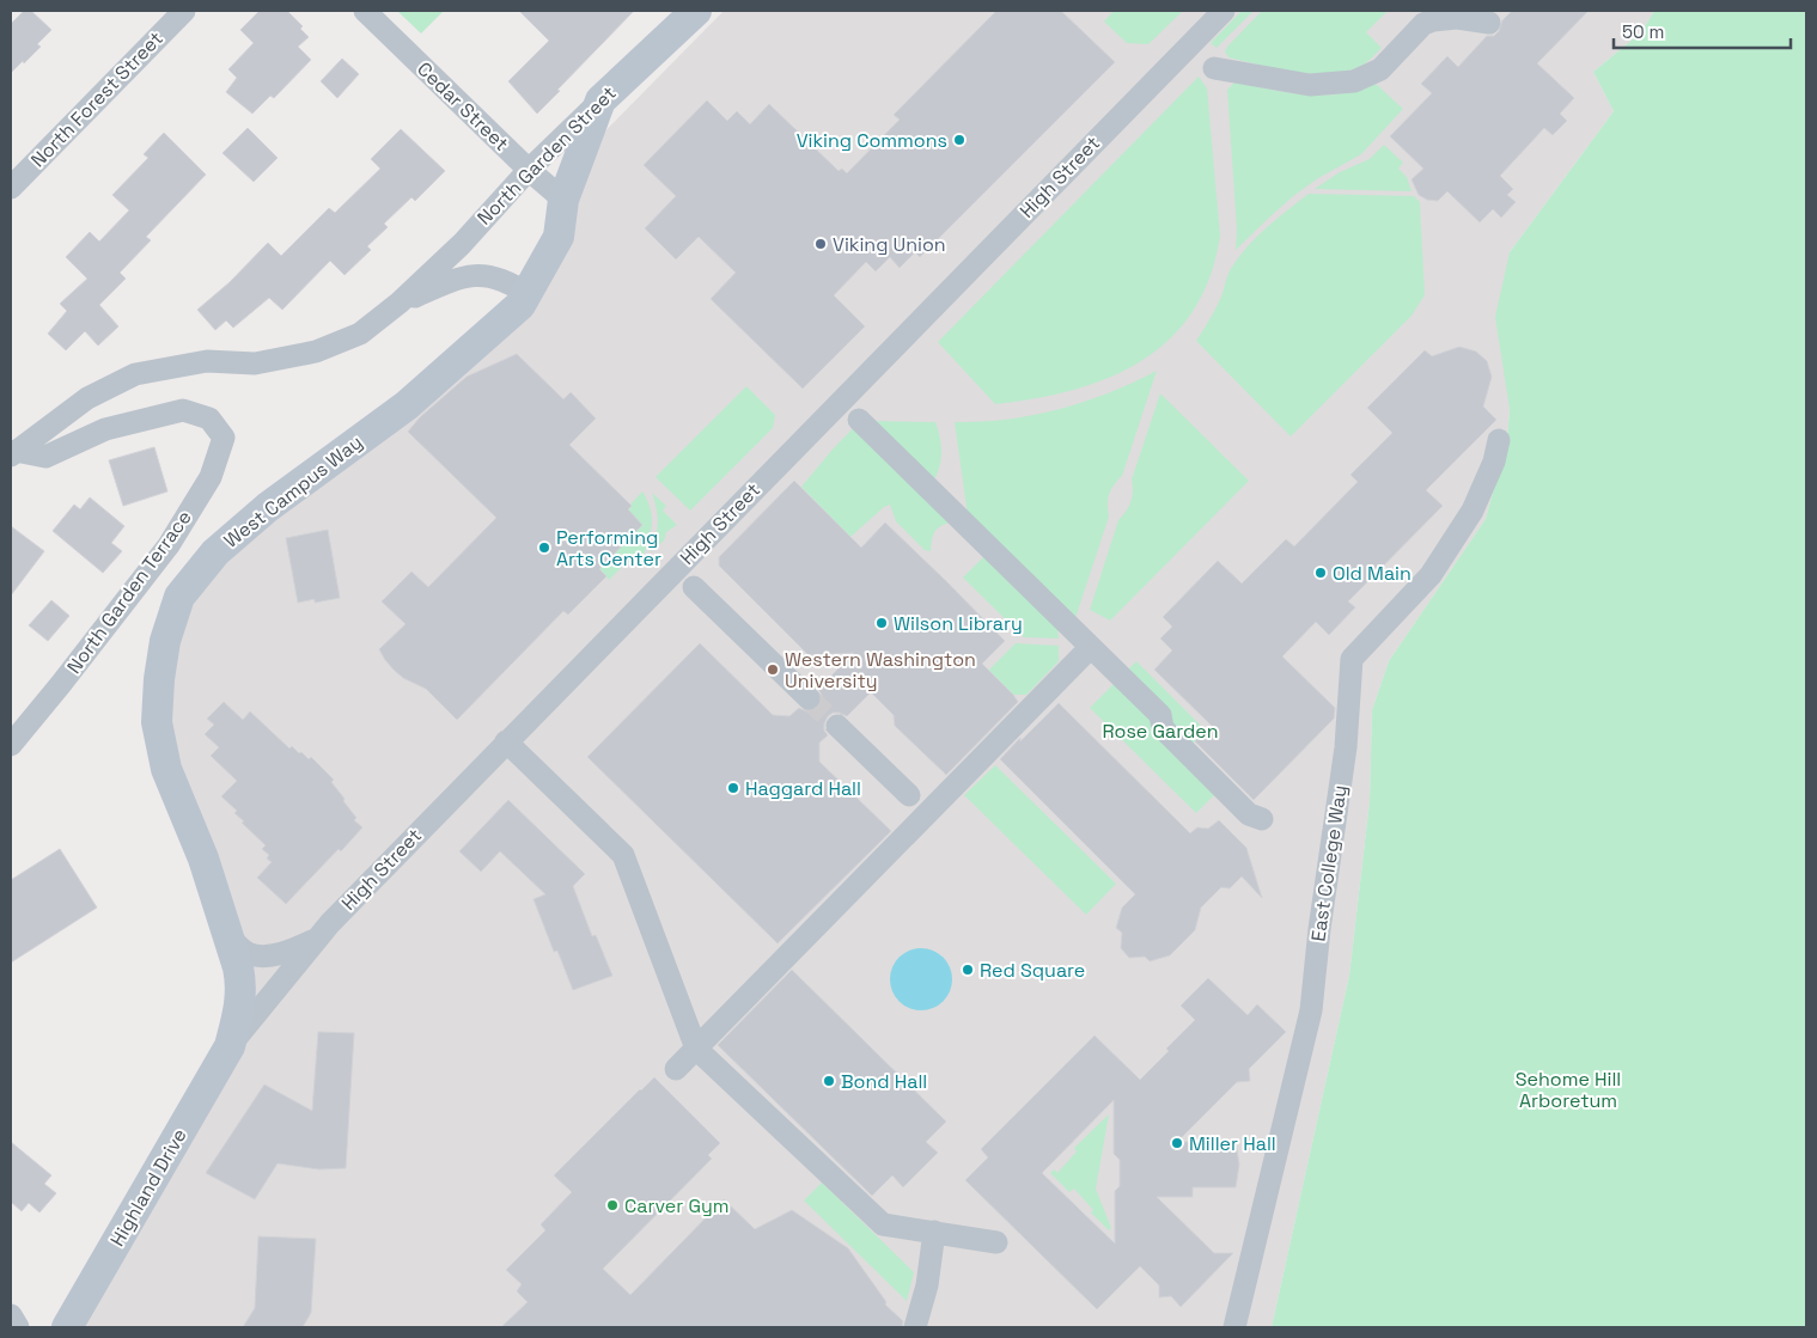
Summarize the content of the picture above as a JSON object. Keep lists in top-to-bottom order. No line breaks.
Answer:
{"streets":{"street":["North Forest Street","Cedar Street","North Garden Street","High Street","West Campus Way","North Garden Terrace","East College Way","Highland Drive"]},"crossings":[["Cedar Street","North Garden Street"],["Cedar Street","West Campus Way"],["North Garden Street","West Campus Way"],["North Garden Street","North Garden Terrace"],["High Street","West Campus Way"],["High Street","Highland Drive"],["West Campus Way","Highland Drive"]],"parks":["Rose Garden","Sehome Hill Arboretum"],"places":["Viking Commons","Viking Union","Performing Arts Center","Old Main","Wilson Library","Western Washington University","Haggard Hall","Red Square","Bond Hall","Miller Hall","Carver Gym"],"scale_bar":"50 m"}
